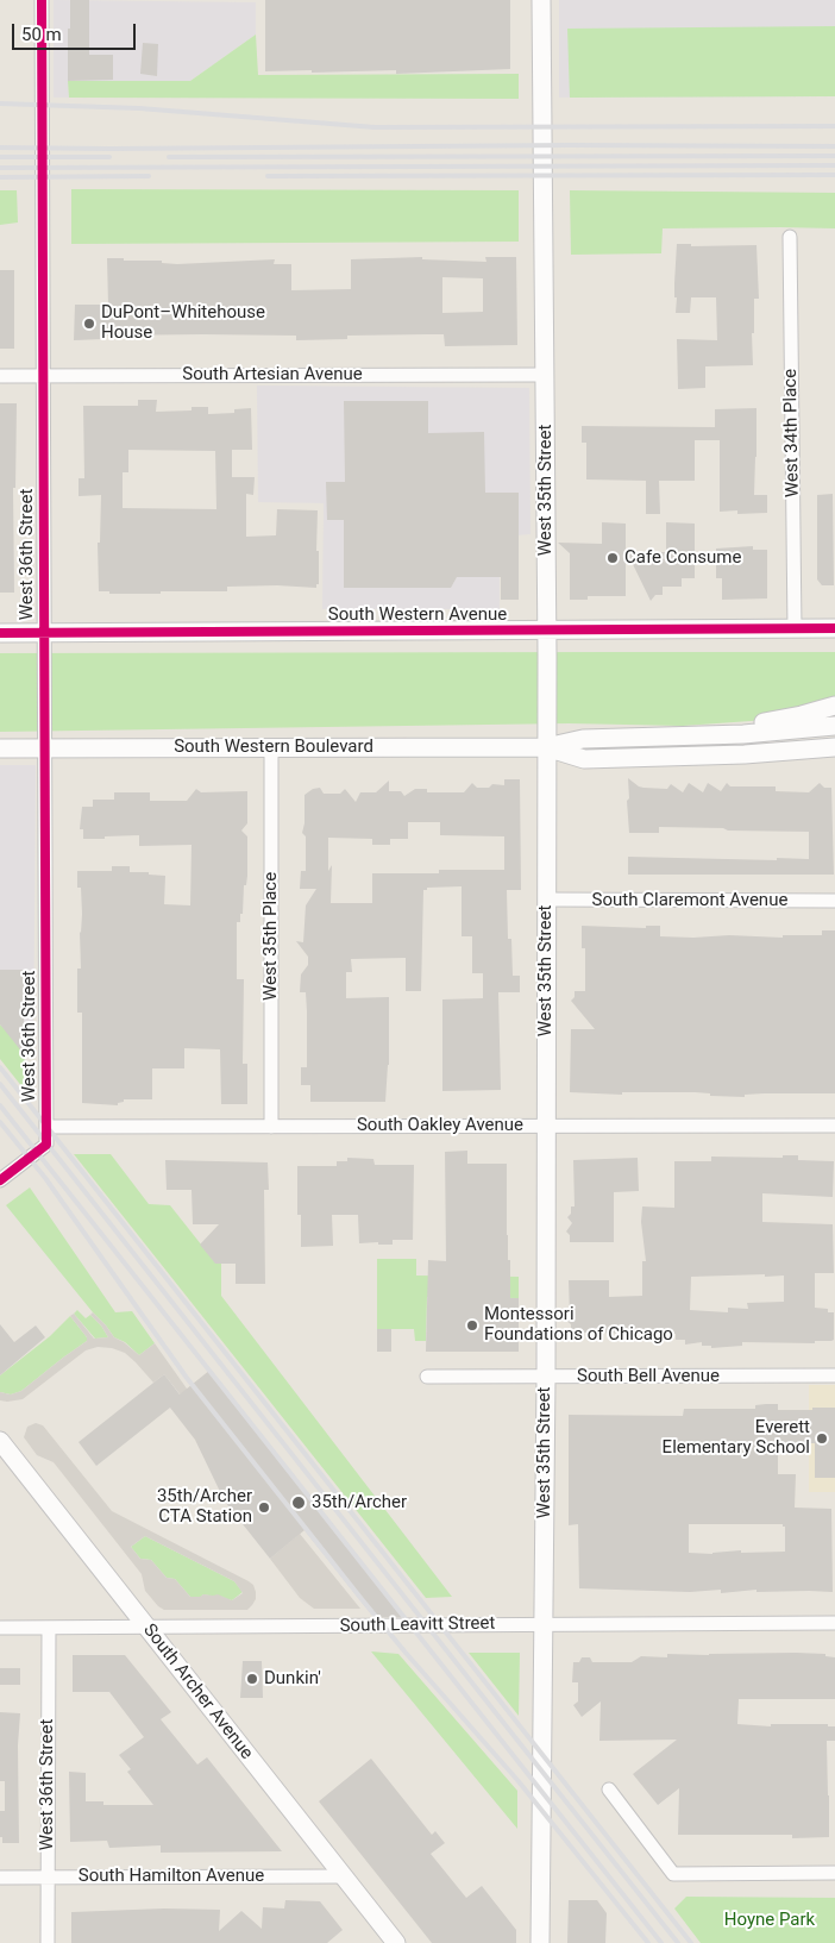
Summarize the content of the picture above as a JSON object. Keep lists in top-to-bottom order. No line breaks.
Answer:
{"streets":{"main road":["West 35th Street","South Western Avenue","South Western Boulevard","South Archer Avenue"],"street":["South Artesian Avenue","West 34th Place","West 36th Street","South Claremont Avenue","West 35th Place","South Oakley Avenue","South Bell Avenue","South Leavitt Street","South Hamilton Avenue"]},"crossings":[["South Artesian Avenue","West 35th Street"],["South Artesian Avenue","West 36th Street"],["West 34th Place","South Western Avenue"],["West 35th Street","South Western Avenue"],["West 35th Street","South Western Boulevard"],["West 35th Street","South Claremont Avenue"],["West 35th Street","South Oakley Avenue"],["West 35th Street","South Bell Avenue"],["West 35th Street","South Leavitt Street"],["West 36th Street","South Western Avenue"],["West 36th Street","South Western Boulevard"],["West 36th Street","South Oakley Avenue"],["West 36th Street","South Leavitt Street"],["West 36th Street","South Hamilton Avenue"],["South Western Boulevard","West 35th Place"],["West 35th Place","South Oakley Avenue"],["South Leavitt Street","South Archer Avenue"],["South Archer Avenue","South Hamilton Avenue"]],"parks":["Hoyne Park"],"places":["DuPont–Whitehouse House","Cafe Consume","Montessori Foundations of Chicago","Everett Elementary School","35th/Archer","35th/Archer CTA Station","Dunkin'"],"scale_bar":"50 m"}
